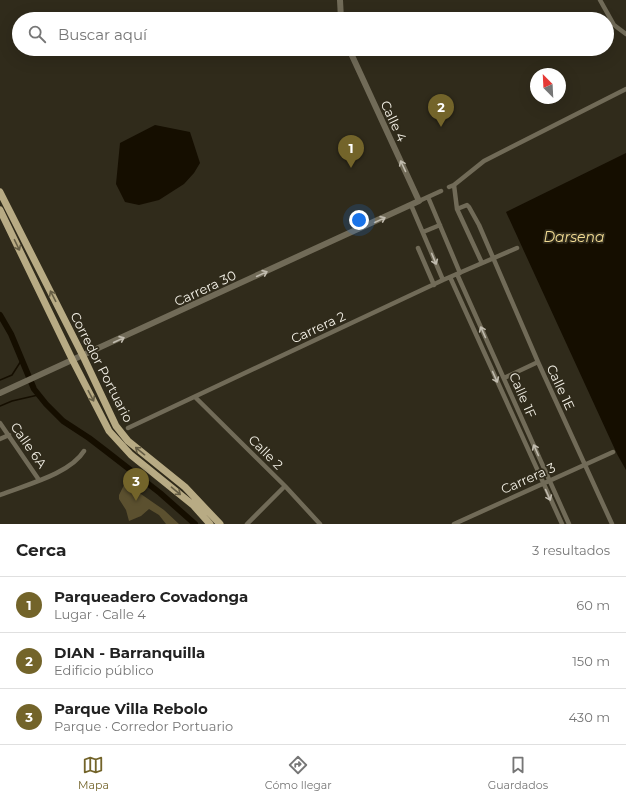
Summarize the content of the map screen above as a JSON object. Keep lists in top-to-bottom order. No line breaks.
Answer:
{"streets":{"main road":["Corredor Portuario"],"street":["Calle 4","Carrera 30","Carrera 2","Calle 1E","Calle 1F","Calle 6A","Calle 2","Carrera 3"]},"crossings":[["Calle 4","Carrera 30"],["Carrera 30","Corredor Portuario"],["Carrera 2","Calle 1E"],["Carrera 2","Calle 1F"],["Carrera 2","Calle 2"],["Calle 1E","Carrera 3"],["Calle 1F","Carrera 3"]],"one_way":["Calle 4","Carrera 30"],"water":["Darsena"],"north":"top left","page":{"search":"Buscar aquí","pins":["2","1","3"],"heading":["Cerca","3 resultados"],"list":[{"mark":"1","name":"Parqueadero Covadonga","note":"Lugar · Calle 4","value":"60 m"},{"mark":"2","name":"DIAN - Barranquilla","note":"Edificio público","value":"150 m"},{"mark":"3","name":"Parque Villa Rebolo","note":"Parque · Corredor Portuario","value":"430 m"}],"nav":["Mapa","Cómo llegar","Guardados"]}}
